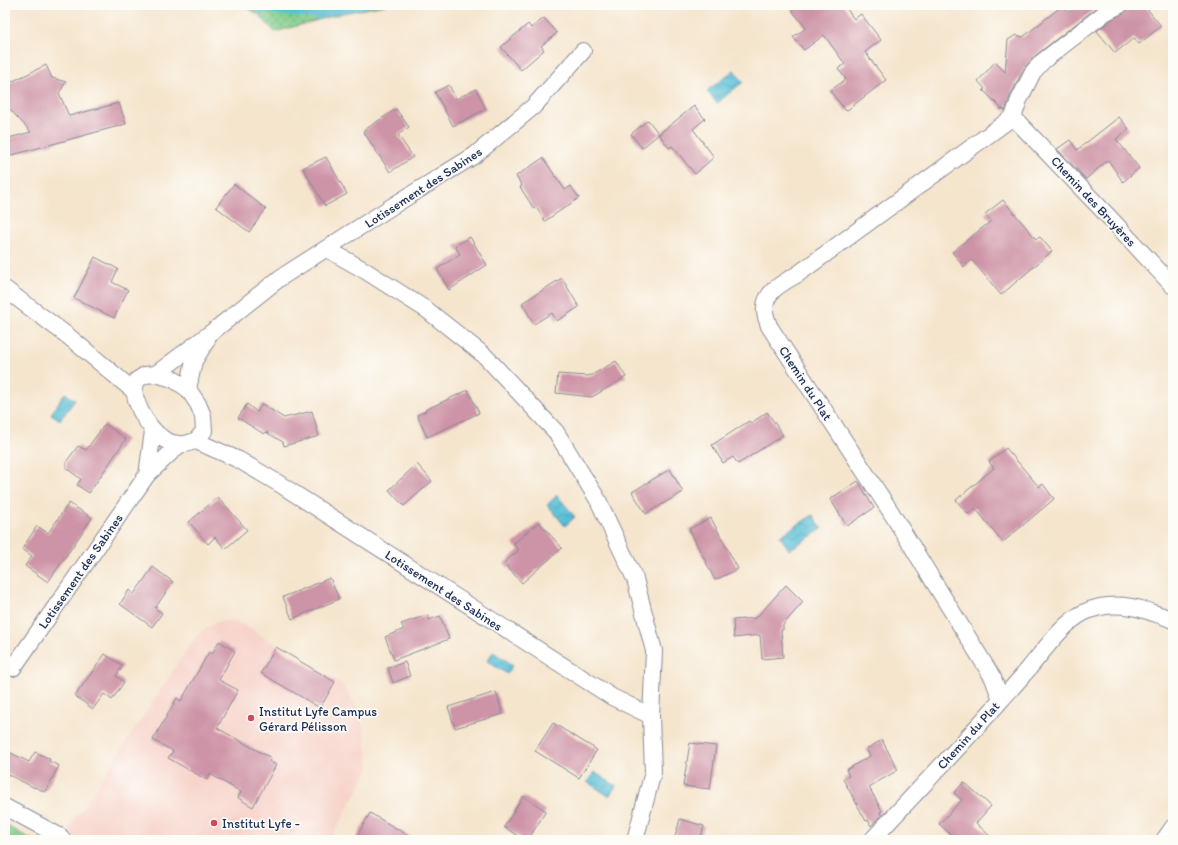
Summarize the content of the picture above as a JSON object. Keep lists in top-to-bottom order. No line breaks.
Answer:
{"streets":{"street":["Lotissement des Sabines","Chemin des Bruyères","Chemin du Plat"]},"crossings":[["Chemin des Bruyères","Chemin du Plat"]],"places":["Institut Lyfe Campus Gérard Pélisson","Institut Lyfe -"]}
